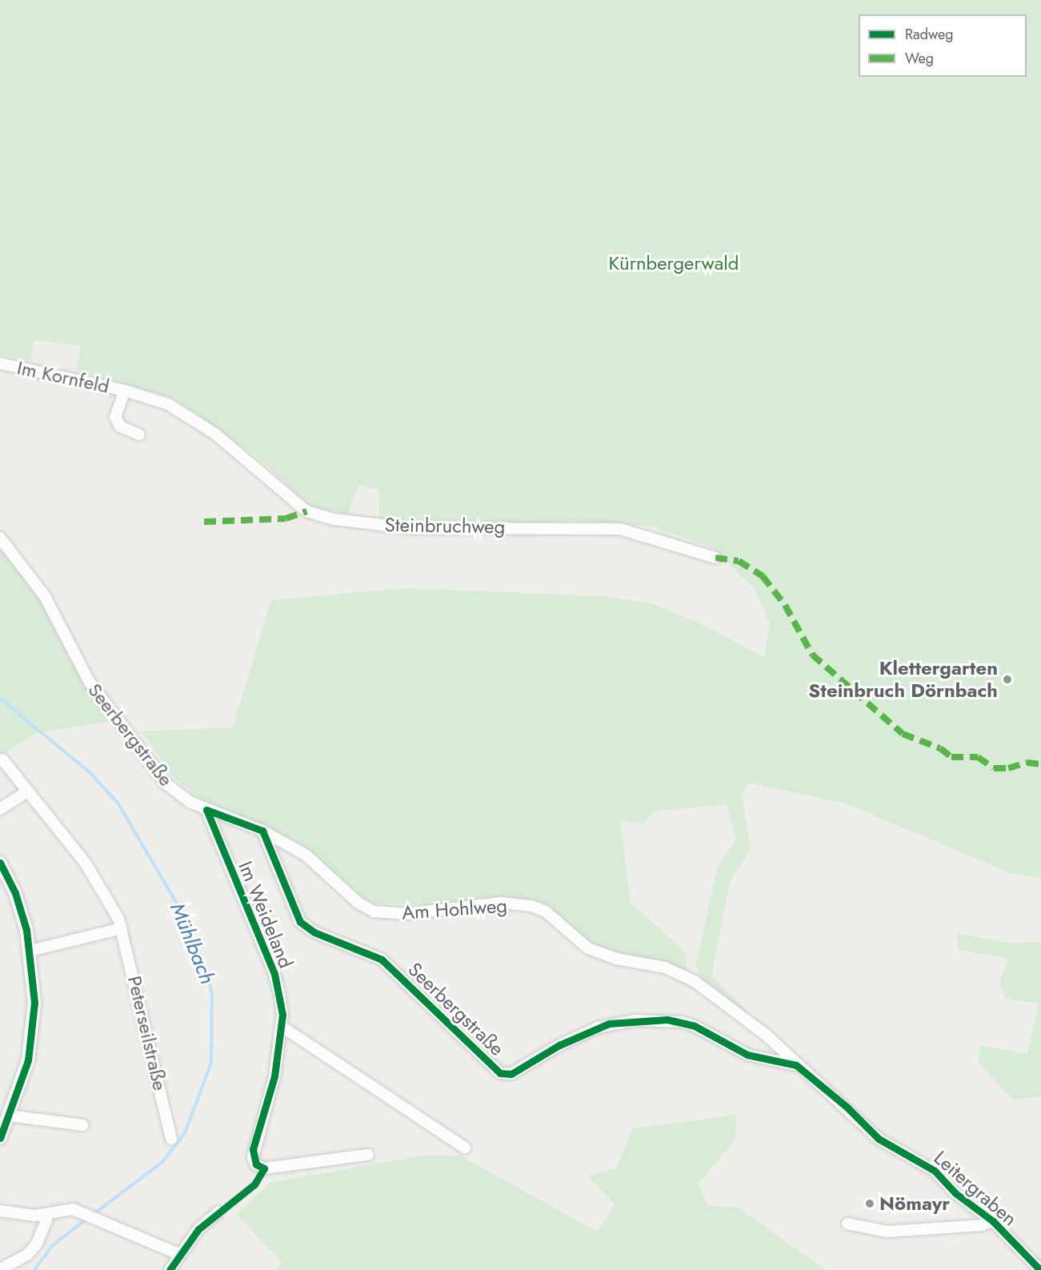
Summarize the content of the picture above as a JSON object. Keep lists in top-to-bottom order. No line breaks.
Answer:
{"streets":{"street":["Im Kornfeld","Steinbruchweg","Seerbergstraße","Am Hohlweg","Im Weideland","Peterseilstraße","Leitergraben"]},"crossings":[["Im Kornfeld","Steinbruchweg"],["Seerbergstraße","Am Hohlweg"],["Seerbergstraße","Im Weideland"],["Seerbergstraße","Leitergraben"],["Am Hohlweg","Leitergraben"]],"water":["Mühlbach"],"parks":["Kürnbergerwald"],"places":["Klettergarten Steinbruch Dörnbach","Nömayr"],"legend":["Radweg","Weg"]}
